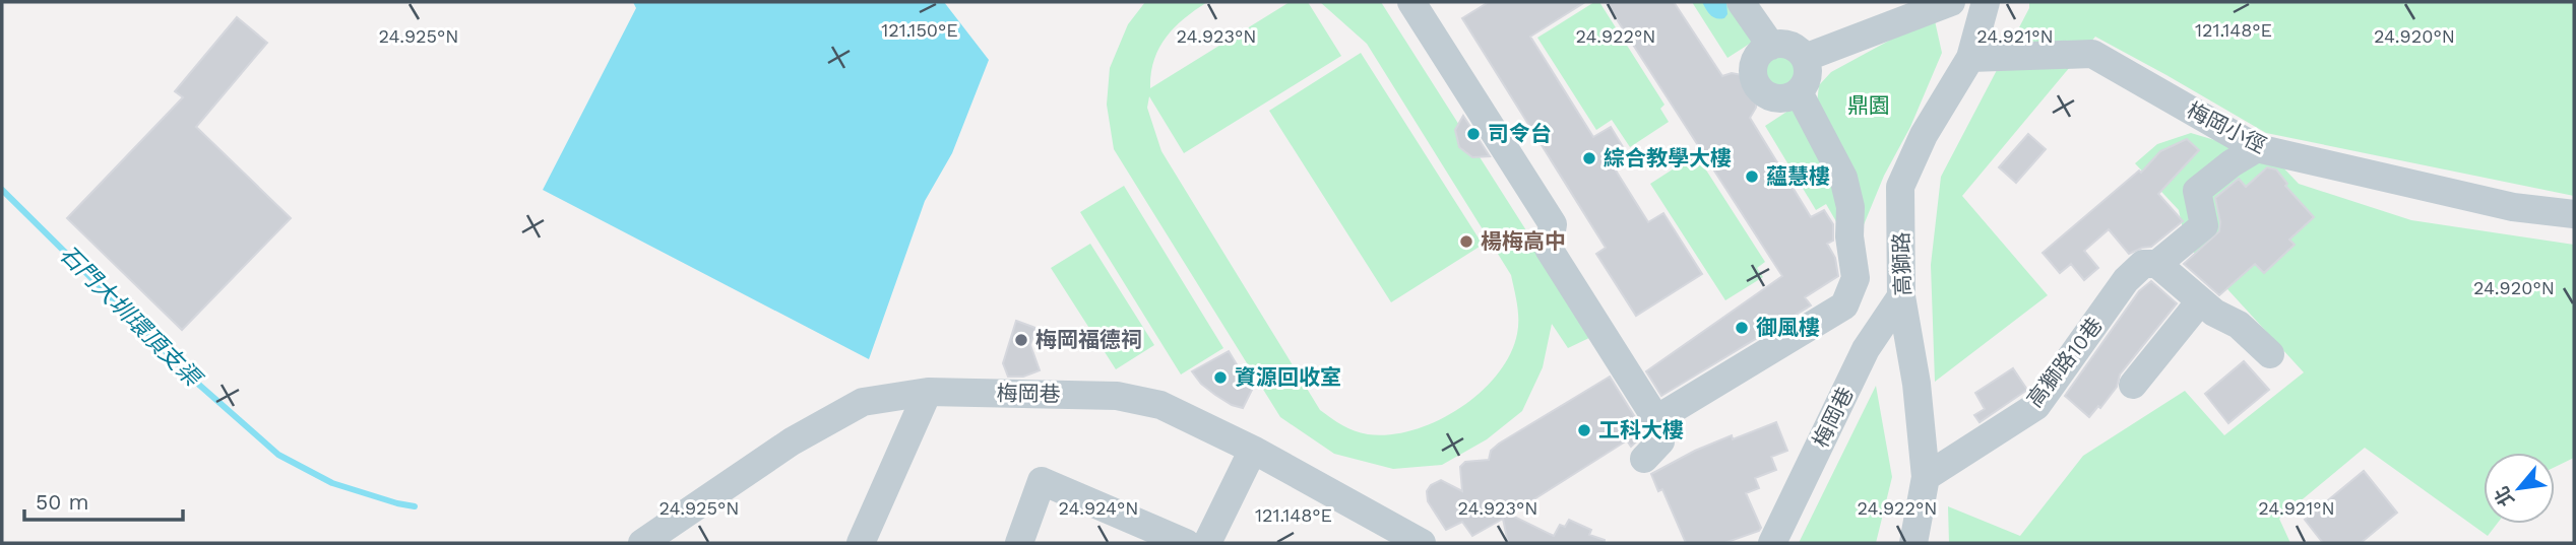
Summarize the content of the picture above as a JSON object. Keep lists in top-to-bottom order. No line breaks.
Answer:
{"streets":{"street":["梅岡小徑","高獅路","高獅路10巷","梅岡巷"]},"crossings":[["梅岡小徑","高獅路"],["梅岡小徑","高獅路10巷"],["高獅路","高獅路10巷"],["高獅路","梅岡巷"]],"water":["石門大圳環頂支渠"],"parks":["鼎園"],"places":["司令台","綜合教學大樓","蘊慧樓","楊梅高中","御風樓","梅岡福德祠","資源回收室","工科大樓"],"scale_bar":"50 m","north":"bottom left","coordinates":["121.150°E","121.148°E","24.925°N","24.923°N","24.921°N","24.922°N","24.920°N","24.924°N"]}
